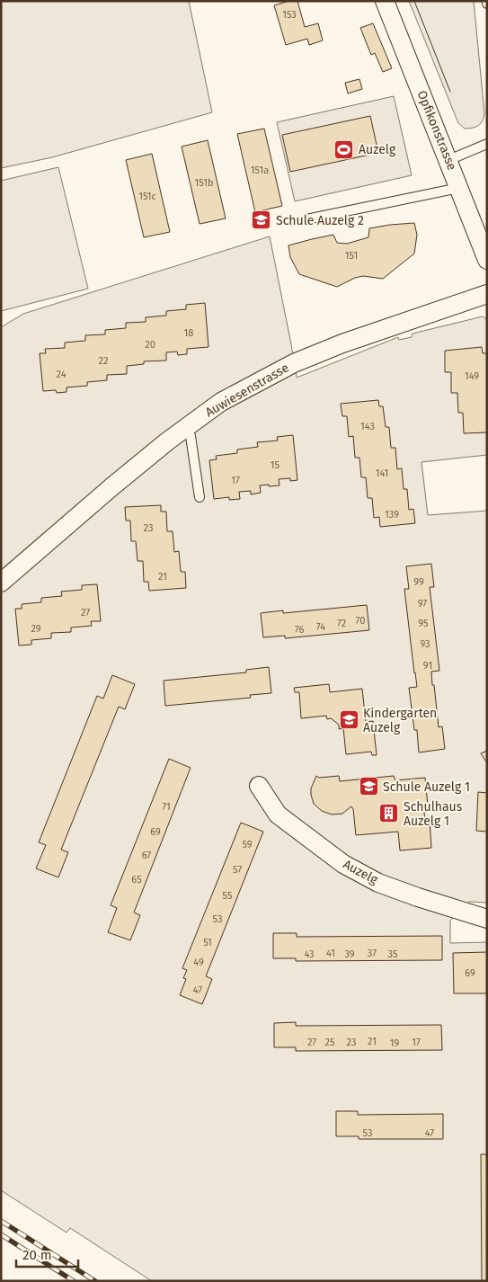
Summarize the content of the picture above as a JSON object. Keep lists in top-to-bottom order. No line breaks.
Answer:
{"streets":{"street":["Opfikonstrasse","Auwiesenstrasse","Auzelg"]},"places":{"sports":["Auzelg"],"school or university":["Schule Auzelg 2","Kindergarten Auzelg","Schule Auzelg 1"],"building":["Schulhaus Auzelg 1"]},"house_numbers":["153","151a","151b","151c","151","18","20","22","24","149","143","15","141","17","139","23","21","99","97","27","70","72","95","74","29","76","93","91","71","69","59","67","57","65","55","53","51","41","37","43","39","35","49","69","47","21","27","25","23","17","19","53","47"],"scale_bar":"20 m"}
